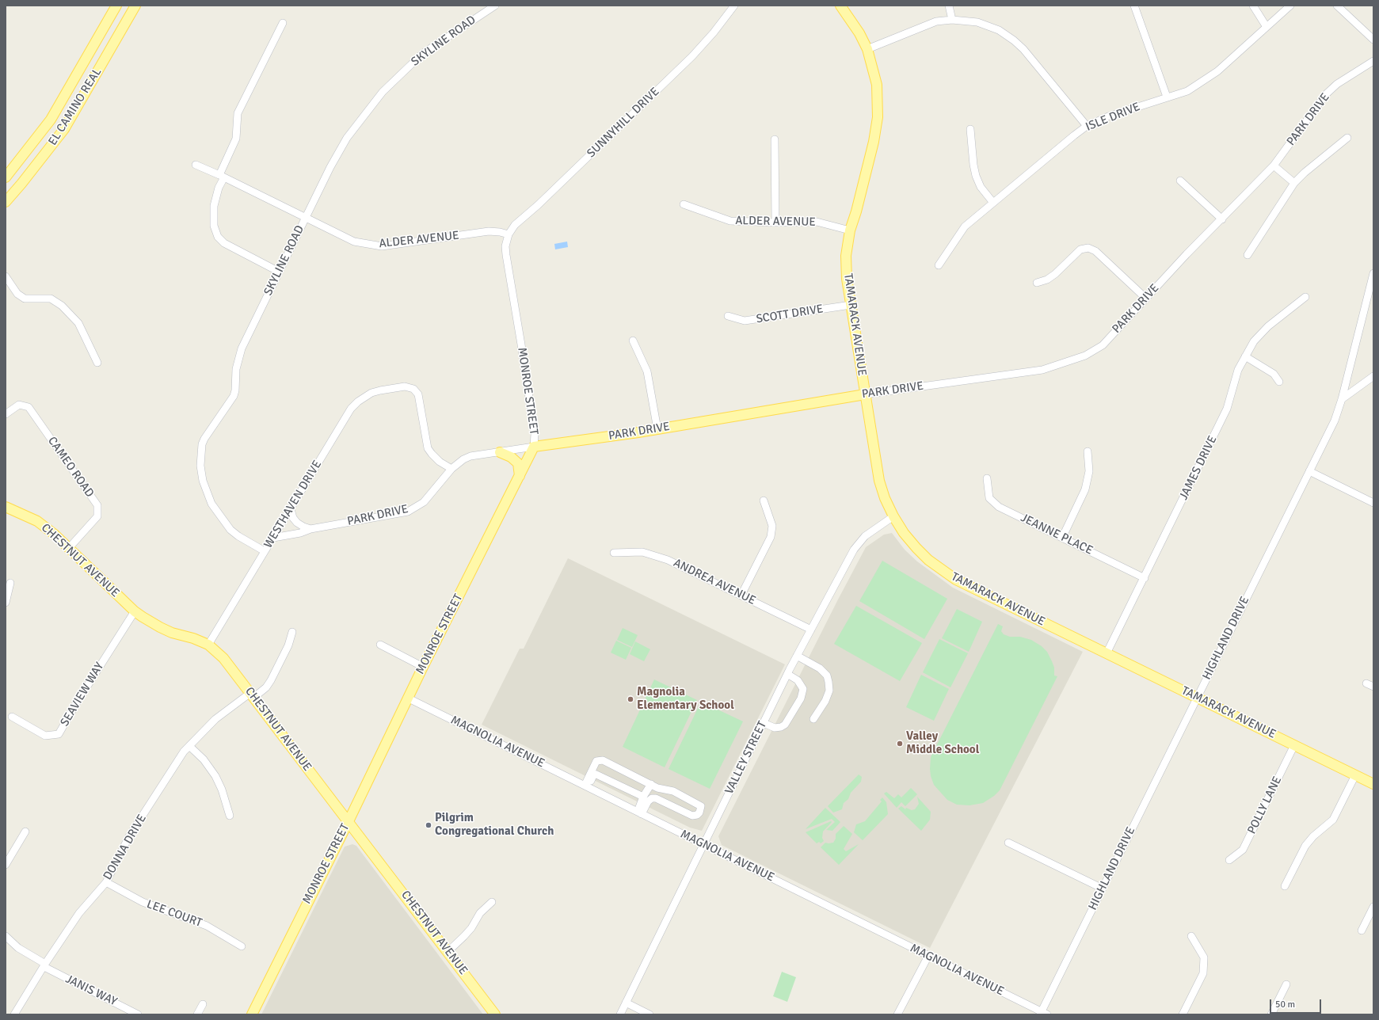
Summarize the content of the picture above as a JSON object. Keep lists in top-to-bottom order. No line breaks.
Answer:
{"streets":{"main road":["EL CAMINO REAL","PARK DRIVE","TAMARACK AVENUE","MONROE STREET","CHESTNUT AVENUE"],"street":["SKYLINE ROAD","ISLE DRIVE","SUNNYHILL DRIVE","ALDER AVENUE","SCOTT DRIVE","CAMEO ROAD","JAMES DRIVE","WESTHAVEN DRIVE","JEANNE PLACE","ANDREA AVENUE","HIGHLAND DRIVE","SEAVIEW WAY","MAGNOLIA AVENUE","VALLEY STREET","POLLY LANE","DONNA DRIVE","LEE COURT","JANIS WAY"]},"crossings":[["SKYLINE ROAD","ALDER AVENUE"],["SKYLINE ROAD","WESTHAVEN DRIVE"],["PARK DRIVE","TAMARACK AVENUE"],["PARK DRIVE","MONROE STREET"],["PARK DRIVE","WESTHAVEN DRIVE"],["SUNNYHILL DRIVE","ALDER AVENUE"],["SUNNYHILL DRIVE","MONROE STREET"],["ALDER AVENUE","TAMARACK AVENUE"],["ALDER AVENUE","MONROE STREET"],["SCOTT DRIVE","TAMARACK AVENUE"],["TAMARACK AVENUE","JAMES DRIVE"],["TAMARACK AVENUE","HIGHLAND DRIVE"],["TAMARACK AVENUE","VALLEY STREET"],["TAMARACK AVENUE","POLLY LANE"],["MONROE STREET","CHESTNUT AVENUE"],["MONROE STREET","MAGNOLIA AVENUE"],["CAMEO ROAD","CHESTNUT AVENUE"],["JAMES DRIVE","JEANNE PLACE"],["WESTHAVEN DRIVE","CHESTNUT AVENUE"],["CHESTNUT AVENUE","SEAVIEW WAY"],["CHESTNUT AVENUE","DONNA DRIVE"],["ANDREA AVENUE","VALLEY STREET"],["HIGHLAND DRIVE","MAGNOLIA AVENUE"],["MAGNOLIA AVENUE","VALLEY STREET"],["DONNA DRIVE","LEE COURT"],["DONNA DRIVE","JANIS WAY"]],"places":["Magnolia Elementary School","Valley Middle School","Pilgrim Congregational Church"],"scale_bar":"50 m"}
